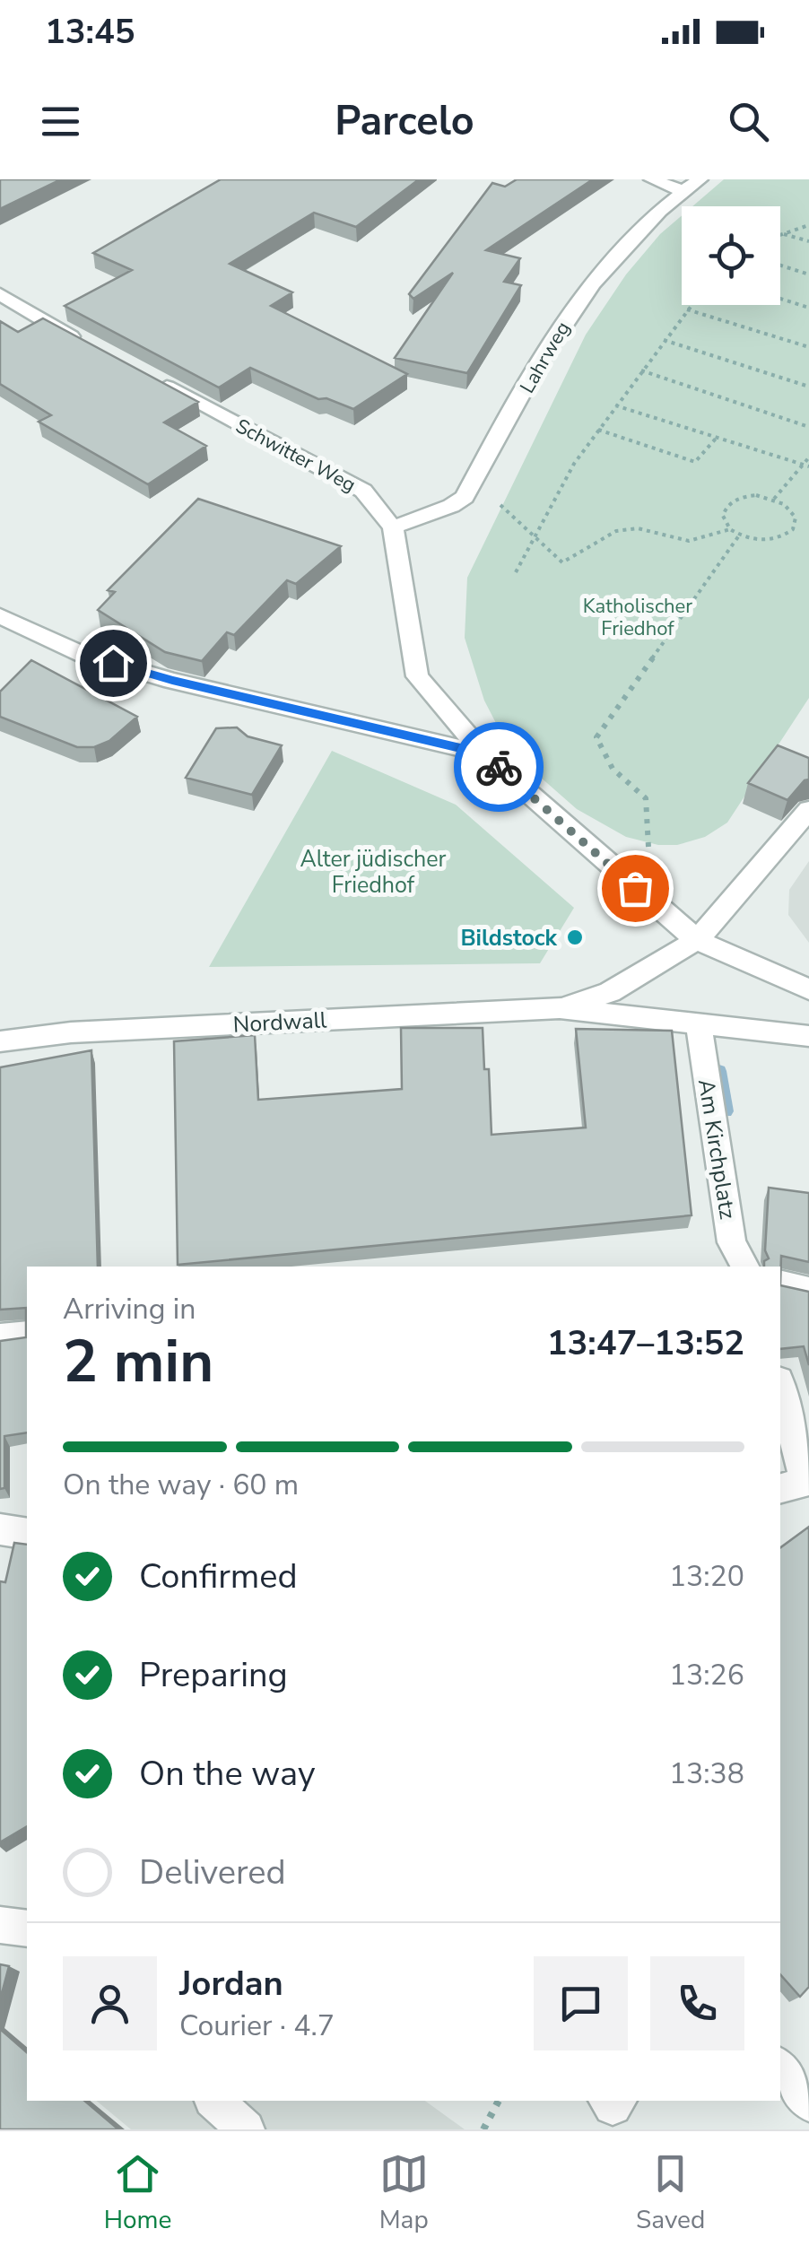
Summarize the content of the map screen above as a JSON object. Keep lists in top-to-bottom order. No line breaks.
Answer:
{"streets":{"street":["Lahrweg","Schwitter Weg","Nordwall","Am Kirchplatz"]},"crossings":[["Lahrweg","Schwitter Weg"],["Schwitter Weg","Nordwall"],["Nordwall","Am Kirchplatz"]],"parks":["Katholischer Friedhof","Alter jüdischer Friedhof"],"places":["Bildstock"],"page":{"status":"13:45","header":"Parcelo","heading":["2 min","Arriving in","13:47–13:52"],"panel":["Jordan","Courier · 4.7"],"bar":"On the way · 60 m","list":[["Confirmed","13:20"],["Preparing","13:26"],["On the way","13:38"],"Delivered"],"tabs":["Home","Map","Saved"]}}
